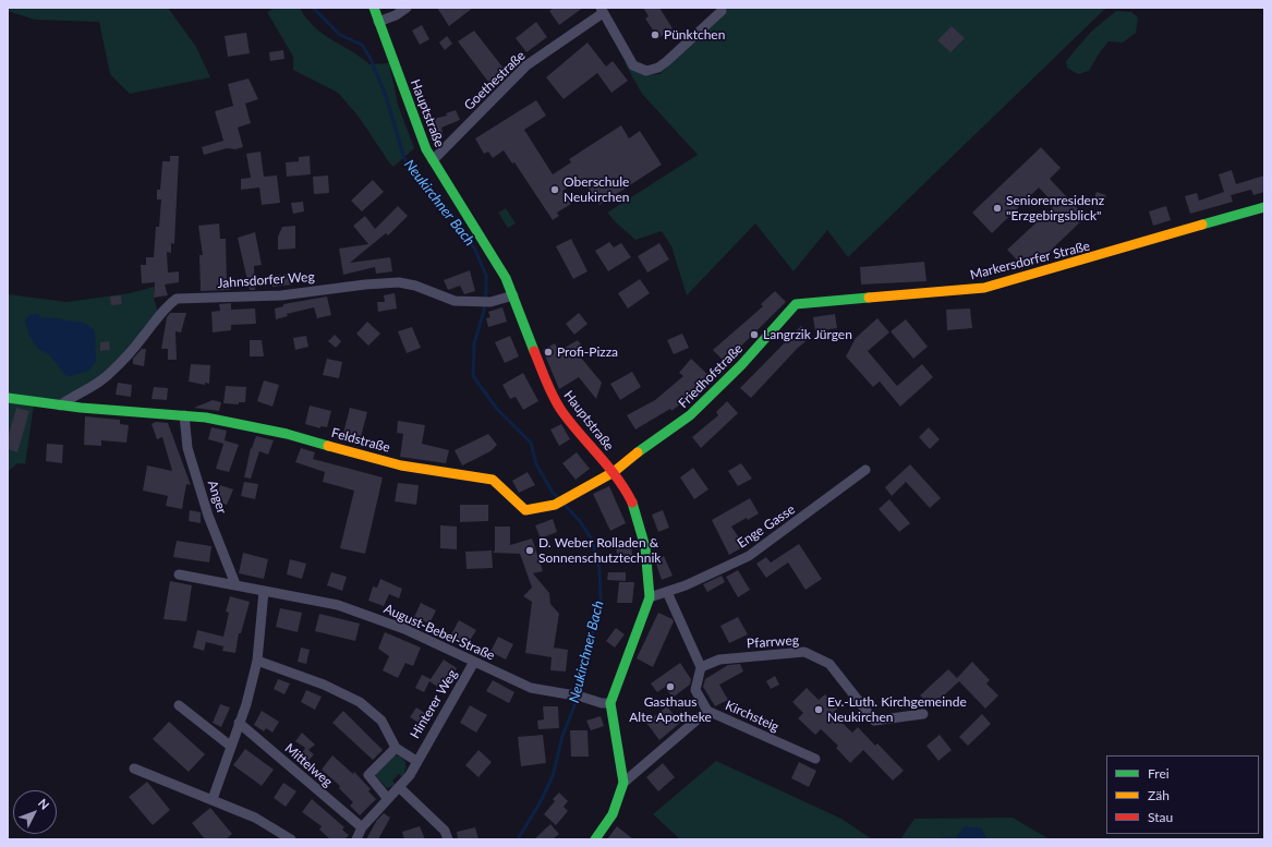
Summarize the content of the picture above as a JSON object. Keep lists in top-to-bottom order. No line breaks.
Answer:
{"streets":{"street":["Goethestraße","Hauptstraße","Markersdorfer Straße","Jahnsdorfer Weg","Friedhofstraße","Feldstraße","Anger","Enge Gasse","August-Bebel-Straße","Pfarrweg","Hinterer Weg","Kirchsteig","Mittelweg"]},"crossings":[["Goethestraße","Hauptstraße"],["Hauptstraße","Jahnsdorfer Weg"],["Hauptstraße","Friedhofstraße"],["Hauptstraße","Feldstraße"],["Hauptstraße","Enge Gasse"],["Hauptstraße","August-Bebel-Straße"],["Hauptstraße","Kirchsteig"],["Markersdorfer Straße","Friedhofstraße"],["Jahnsdorfer Weg","Feldstraße"],["Friedhofstraße","Feldstraße"],["Feldstraße","Anger"],["Anger","August-Bebel-Straße"],["August-Bebel-Straße","Hinterer Weg"],["Hinterer Weg","Mittelweg"]],"water":["Neukirchner Bach"],"places":["Pünktchen","Oberschule Neukirchen","Seniorenresidenz \"Erzgebirgsblick\"","Langrzik Jürgen","Profi-Pizza","D. Weber Rolladen & Sonnenschutztechnik","Gasthaus Alte Apotheke","Ev.-Luth. Kirchgemeinde Neukirchen"],"legend":["Frei","Zäh","Stau"],"north":"top right"}
